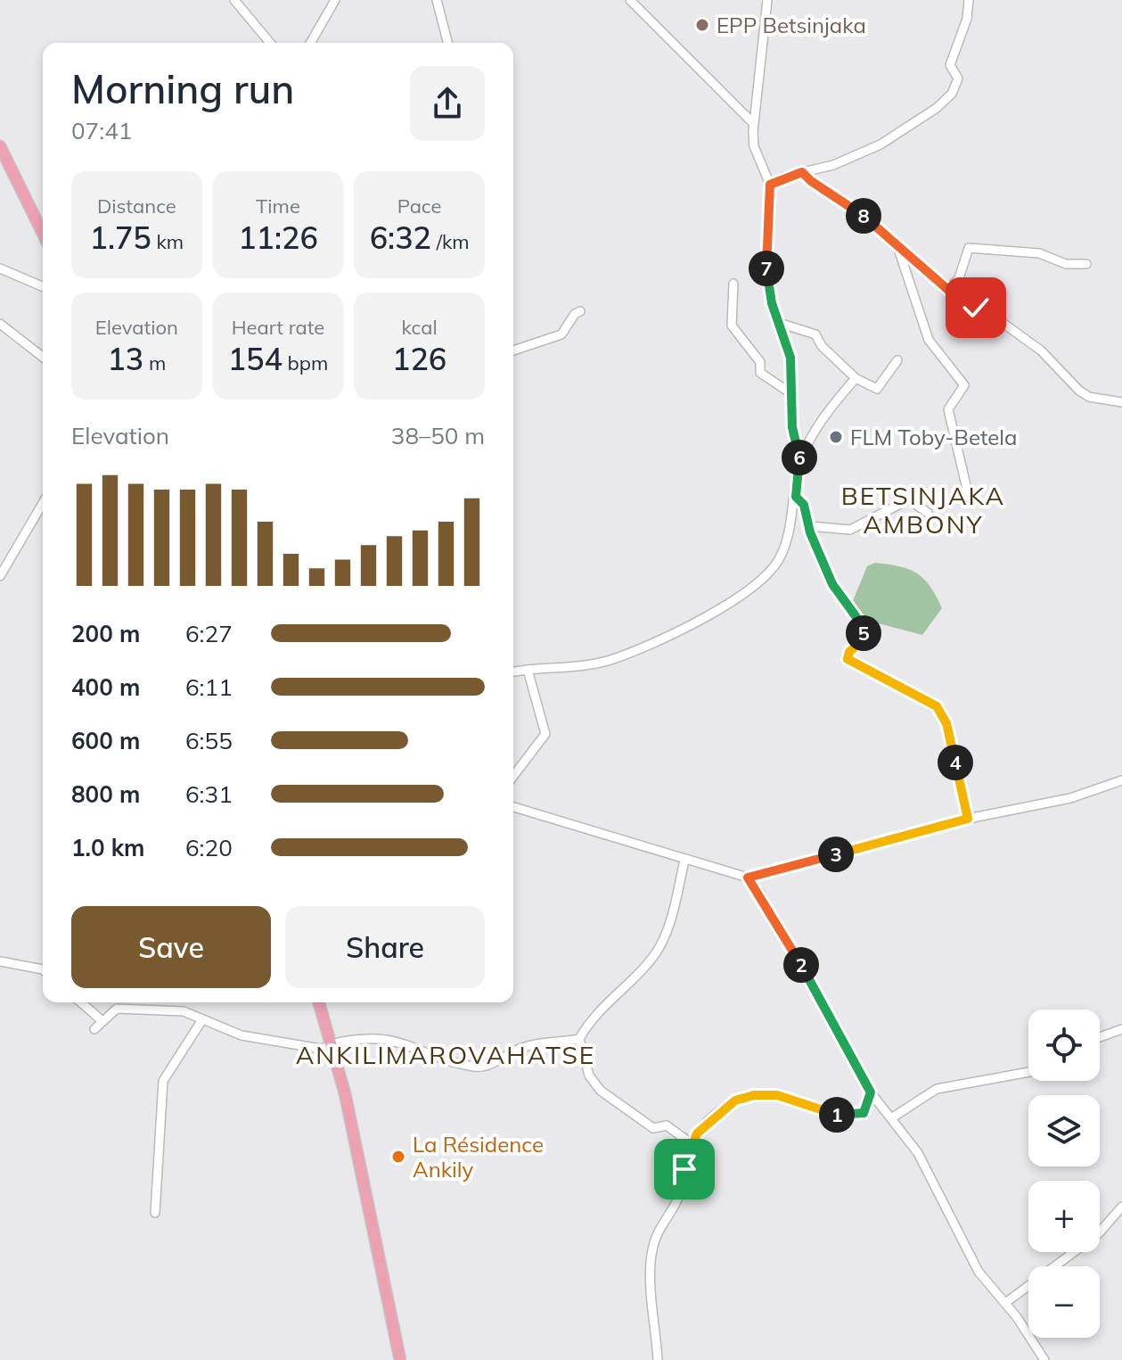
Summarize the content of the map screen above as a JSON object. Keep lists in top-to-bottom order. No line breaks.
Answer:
{"districts":["BETSINJAKA AMBONY","ANKILIMAROVAHATSE"],"places":["EPP Betsinjaka","FLM Toby-Betela","La Résidence Ankily"],"page":{"heading":["Morning run","07:41"],"stats":[["Distance","1.75 km"],["Time","11:26"],["Pace","6:32 /km"],["Elevation","13 m"],["Heart rate","154 bpm"],["kcal","126"]],"pins":["8","7","6","5","4","3","2","1"],"chart":["Elevation","38–50 m"],"list":[{"name":"200 m","note":"6:27"},{"name":"400 m","note":"6:11"},{"name":"600 m","note":"6:55"},{"name":"800 m","note":"6:31"},{"name":"1.0 km","note":"6:20"}],"buttons":["Save","Share"],"map_buttons":["+","−"]}}
